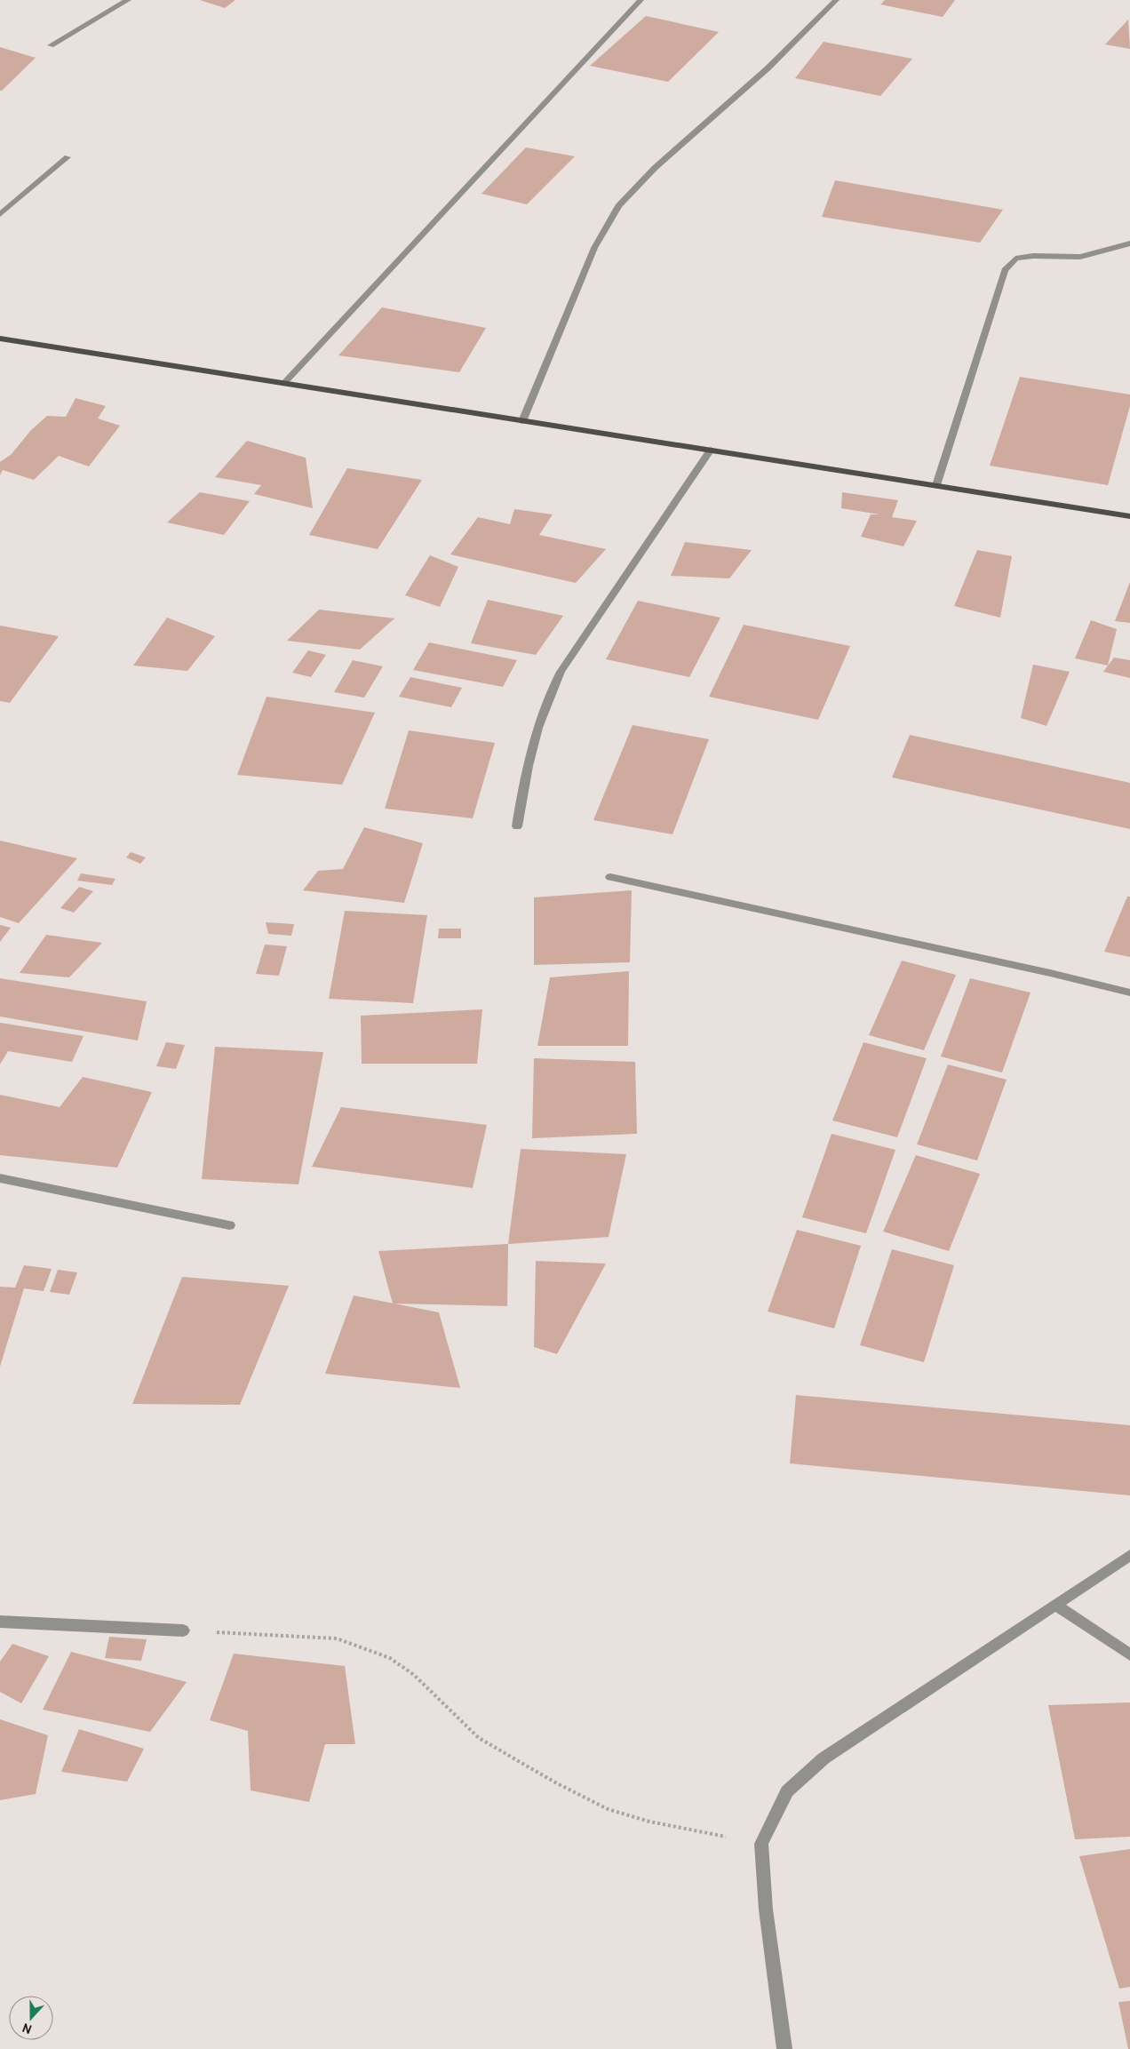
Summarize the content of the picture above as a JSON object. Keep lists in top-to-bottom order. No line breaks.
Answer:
{"north":"bottom"}
